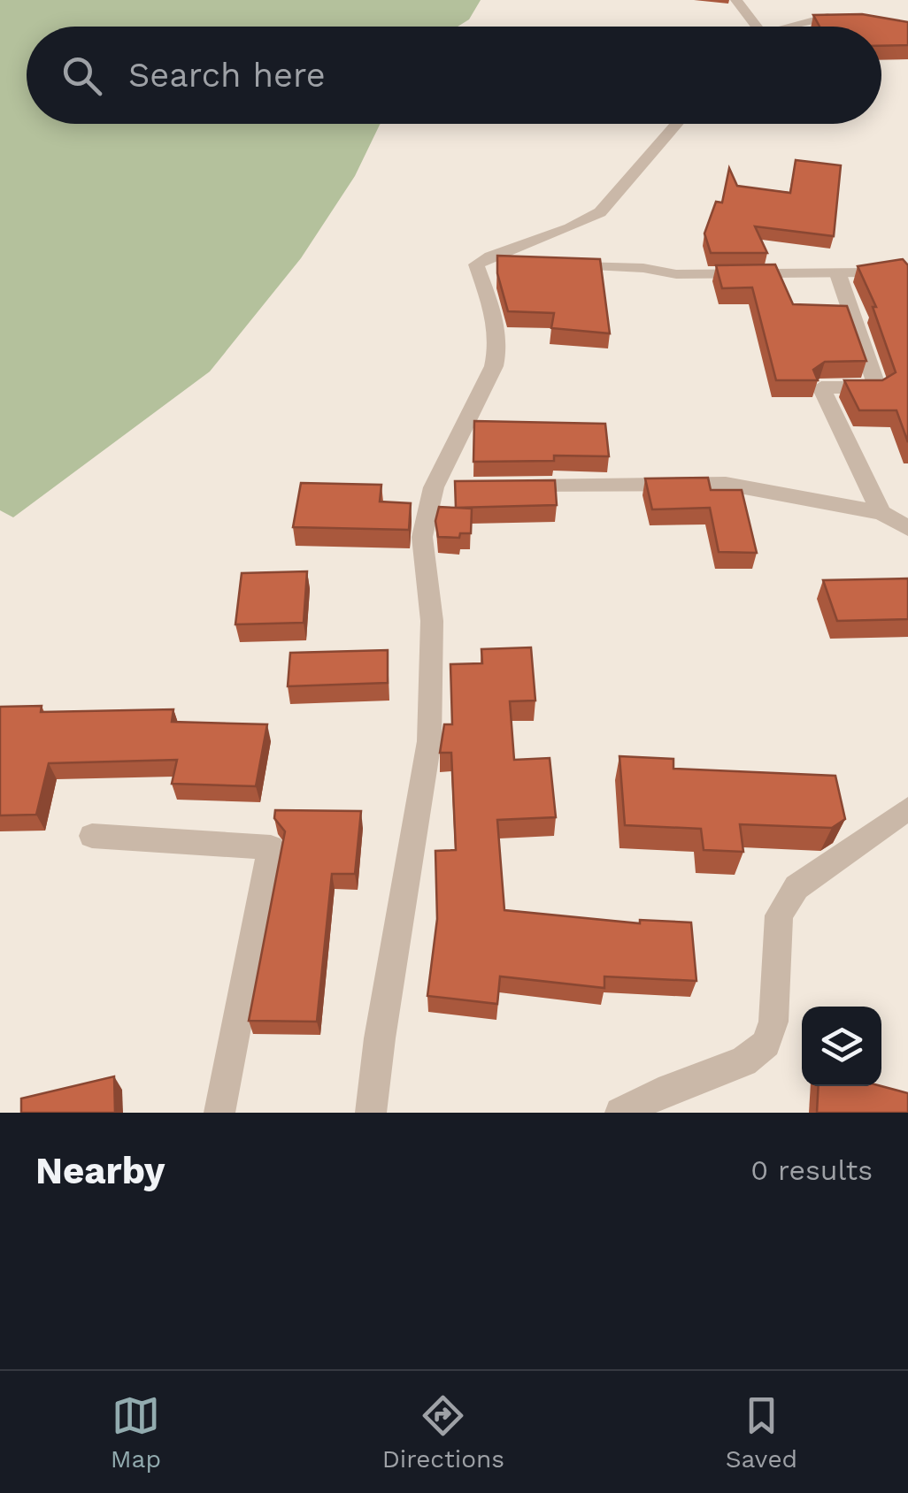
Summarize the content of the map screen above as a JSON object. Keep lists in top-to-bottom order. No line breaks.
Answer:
{"page":{"search":"Search here","heading":["Nearby","0 results"],"nav":["Map","Directions","Saved"]}}
